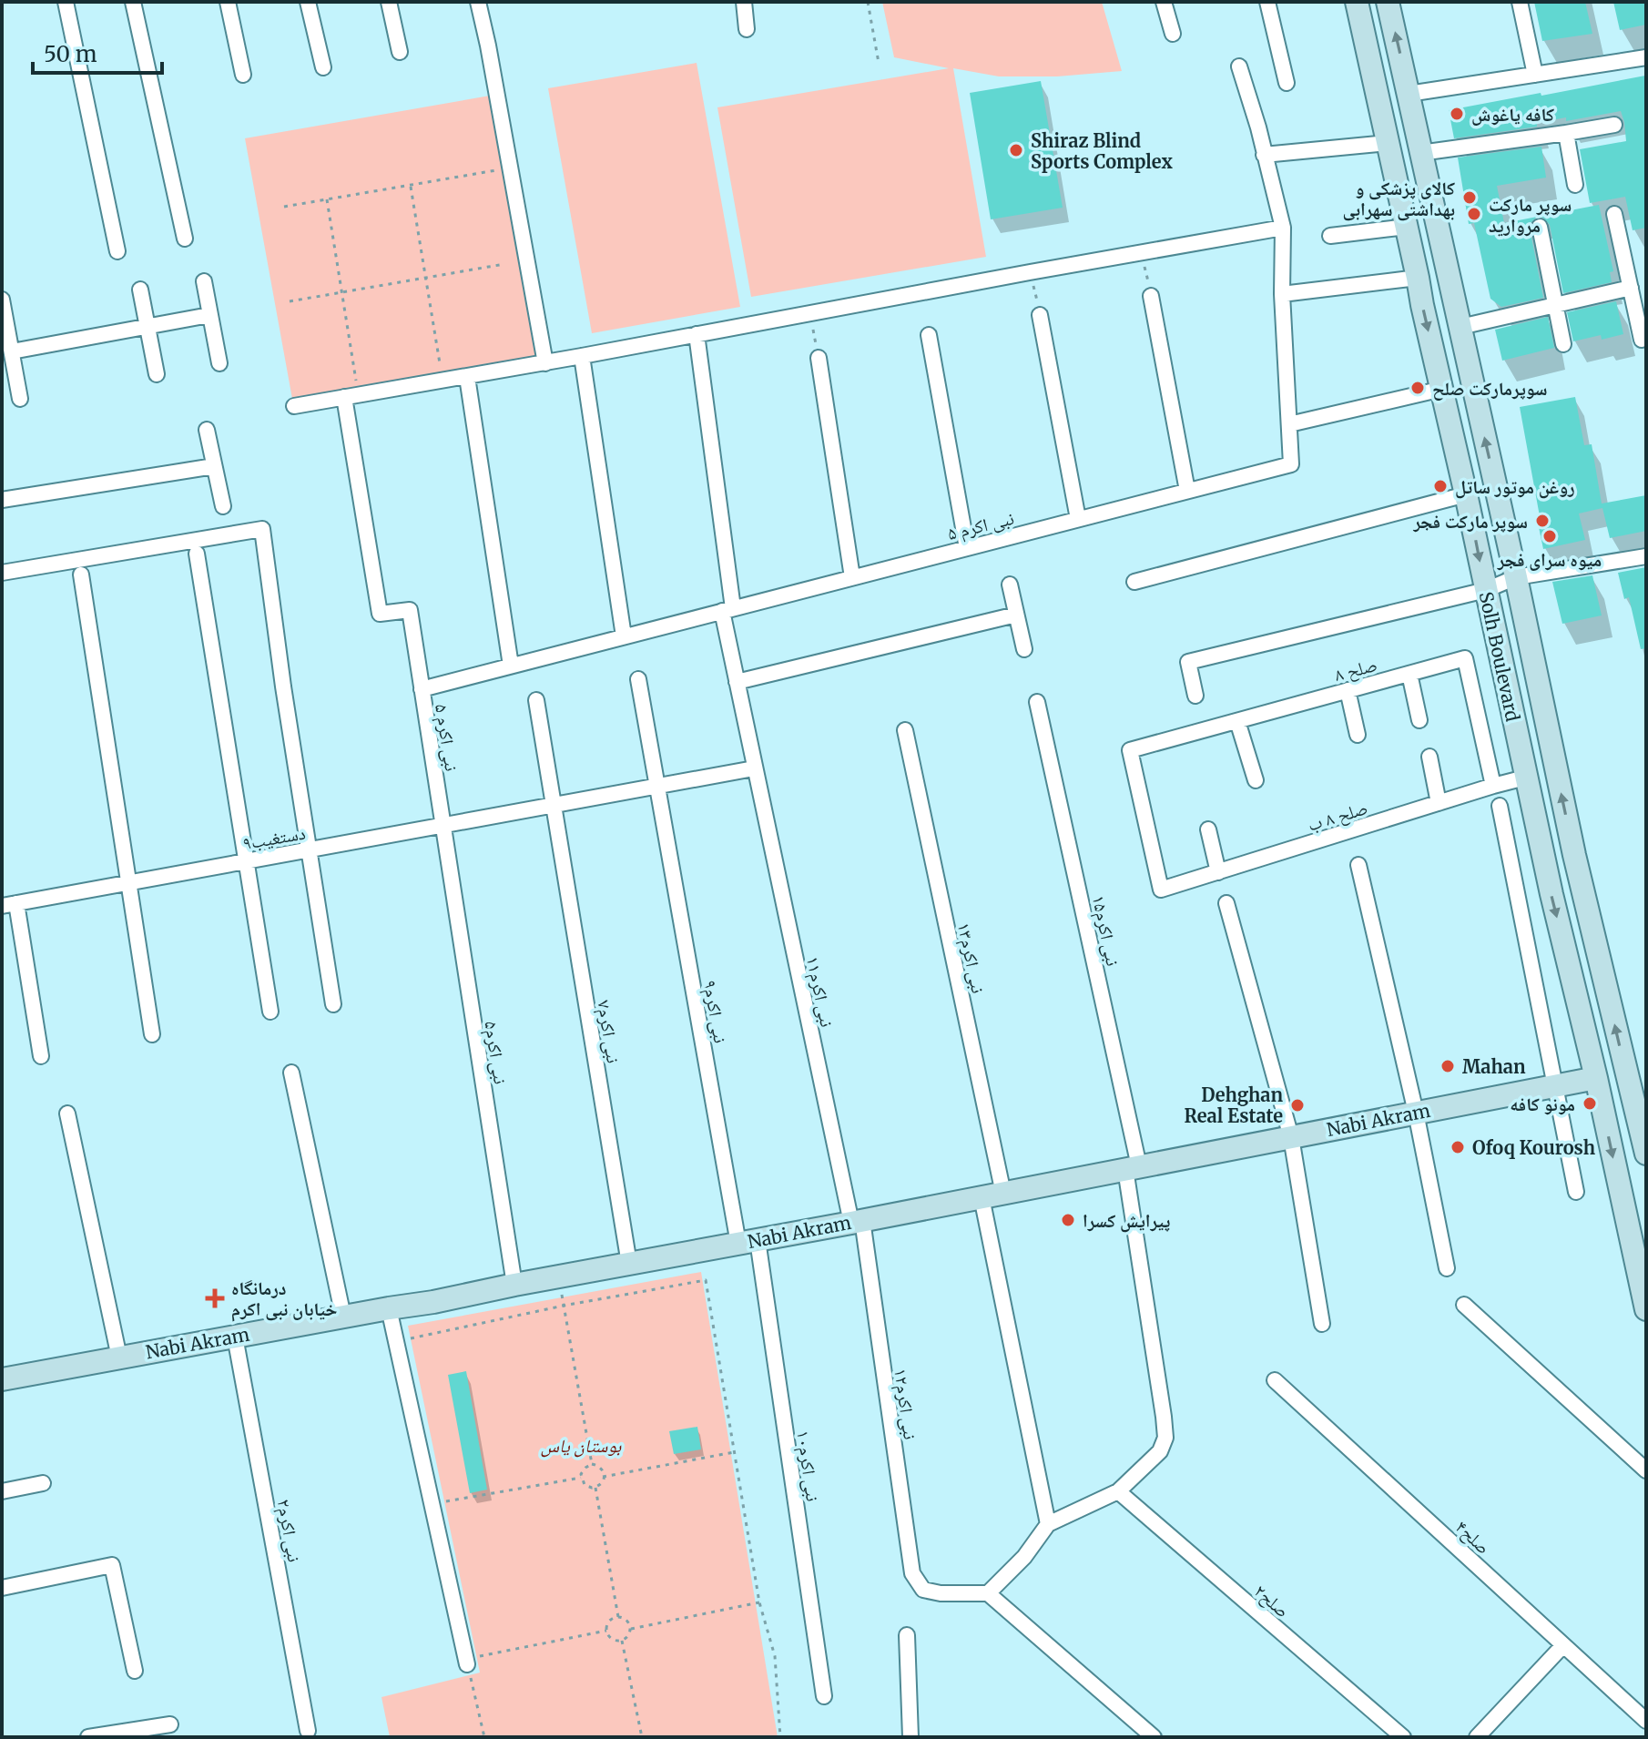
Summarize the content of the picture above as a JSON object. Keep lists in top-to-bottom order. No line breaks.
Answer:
{"streets":{"main road":["Solh Boulevard","Nabi Akram"],"street":["نبی اکرم ۵","۸ صلح","صلح ۸ ب","دستغیب۹","نبی اکرم۱۵","نبی اکرم۱۳","نبی اکرم۱۱","نبی اکرم۹","نبی اکرم۷","نبی اکرم۵","نبی اکرم۱۲","نبی اکرم۱۰","نبی اکرم۲","صلح۴","صلح۲"]},"crossings":[["نبی اکرم ۵","دستغیب۹"],["نبی اکرم ۵","نبی اکرم۱۱"],["نبی اکرم ۵","نبی اکرم۵"],["Solh Boulevard","صلح ۸ ب"],["Solh Boulevard","Nabi Akram"],["۸ صلح","صلح ۸ ب"],["دستغیب۹","نبی اکرم۹"],["دستغیب۹","نبی اکرم۷"],["دستغیب۹","نبی اکرم۵"],["نبی اکرم۱۵","Nabi Akram"],["نبی اکرم۱۵","صلح۲"],["نبی اکرم۱۳","Nabi Akram"],["نبی اکرم۱۱","Nabi Akram"],["نبی اکرم۱۱","نبی اکرم۱۲"],["نبی اکرم۹","Nabi Akram"],["نبی اکرم۹","نبی اکرم۱۰"],["نبی اکرم۷","Nabi Akram"],["نبی اکرم۵","Nabi Akram"],["Nabi Akram","نبی اکرم۱۲"],["Nabi Akram","نبی اکرم۱۰"],["Nabi Akram","نبی اکرم۲"]],"parks":["بوستان یاس"],"places":{"other":["کافه یاغوش","Shiraz Blind Sports Complex","کالای پزشکی و بهداشتی سهرابی","سوپر مارکت مروارید","سوپرمارکت صلح","روغن موتور ساتل","سوپر مارکت فجر","میوه سرای فجر","Mahan","مونو کافه","Dehghan Real Estate","Ofoq Kourosh","پیرایش کسرا"],"health":["درمانگاه خیابان نبی اکرم"]},"scale_bar":"50 m"}
